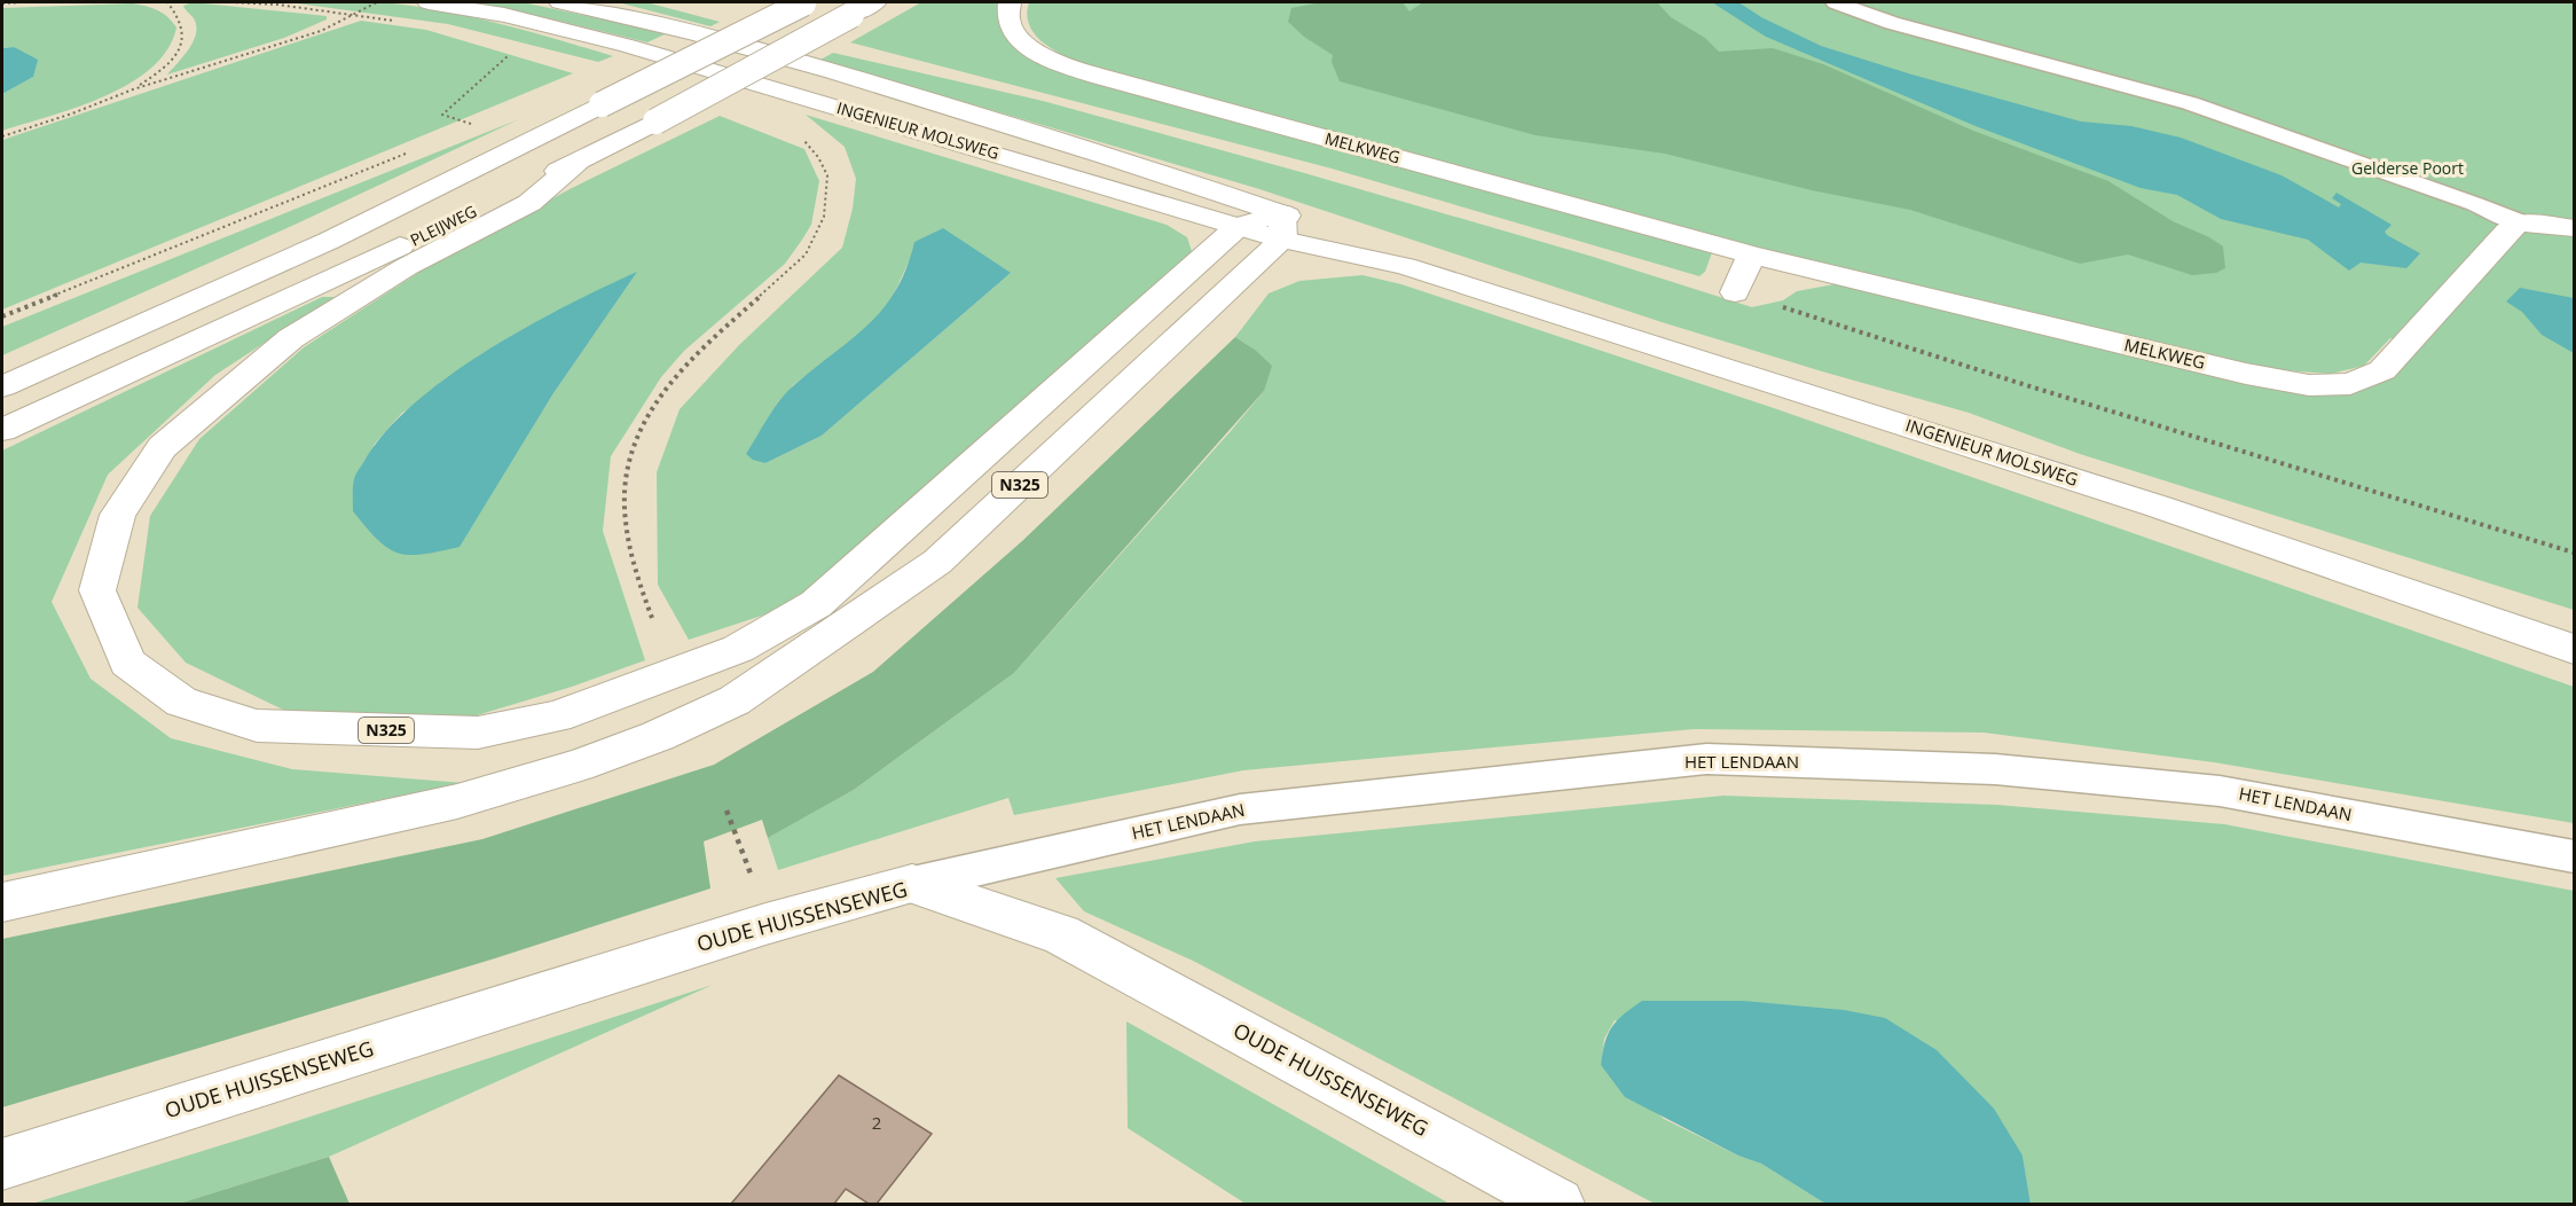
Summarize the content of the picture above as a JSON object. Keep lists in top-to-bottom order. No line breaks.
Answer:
{"streets":{"main road":["INGENIEUR MOLSWEG","MELKWEG","PLEIJWEG","N325","OUDE HUISSENSEWEG"],"lane":["HET LENDAAN"]},"crossings":[["INGENIEUR MOLSWEG","N325"],["PLEIJWEG","N325"],["HET LENDAAN","OUDE HUISSENSEWEG"]],"parks":["Gelderse Poort"],"house_numbers":["2"]}
